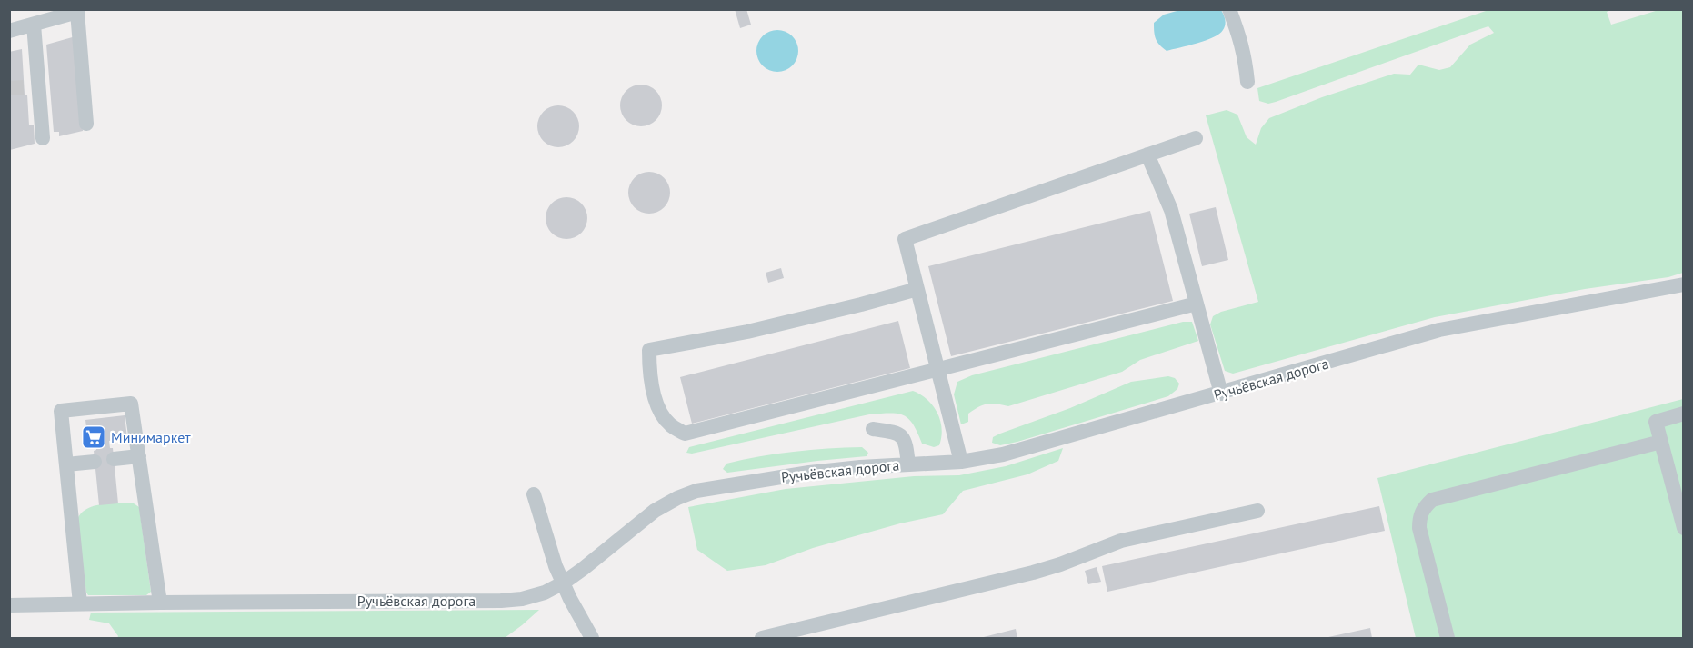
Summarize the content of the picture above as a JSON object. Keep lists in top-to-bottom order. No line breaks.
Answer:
{"streets":{"street":["Ручьёвская дорога"]},"places":{"supermarket":["Минимаркет"]}}
